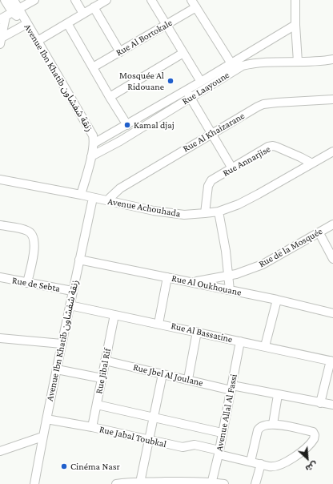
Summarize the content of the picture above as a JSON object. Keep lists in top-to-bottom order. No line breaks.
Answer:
{"streets":{"street":["Rue Al Bortokale","Avenue Ibn Khatib زنقة شفشاون","Rue Laayoune","Rue Al Khaizarane","Rue Annarjise","Avenue Achouhada","Rue de la Mosquée","Rue de Sebta","Rue Al Oukhouane","Rue Al Bassatine","Rue Jibal Rif","Rue Jbel Al Joulane","Avenue Allal Al Fassi","Rue Jabal Toubkal"]},"crossings":[["Avenue Ibn Khatib زنقة شفشاون","Rue Laayoune"],["Avenue Ibn Khatib زنقة شفشاون","Avenue Achouhada"],["Avenue Ibn Khatib زنقة شفشاون","Rue de Sebta"],["Avenue Ibn Khatib زنقة شفشاون","Rue Al Oukhouane"],["Avenue Ibn Khatib زنقة شفشاون","Rue Al Bassatine"],["Avenue Ibn Khatib زنقة شفشاون","Rue Jabal Toubkal"],["Rue Al Khaizarane","Avenue Achouhada"],["Rue Annarjise","Avenue Achouhada"],["Rue de la Mosquée","Rue Al Oukhouane"],["Rue Al Bassatine","Rue Jibal Rif"],["Rue Al Bassatine","Avenue Allal Al Fassi"],["Rue Jibal Rif","Rue Jbel Al Joulane"],["Rue Jibal Rif","Rue Jabal Toubkal"],["Rue Jbel Al Joulane","Avenue Allal Al Fassi"],["Avenue Allal Al Fassi","Rue Jabal Toubkal"]],"places":["Mosquée Al Ridouane","Kamal djaj","Cinéma Nasr"],"north":"bottom right"}
